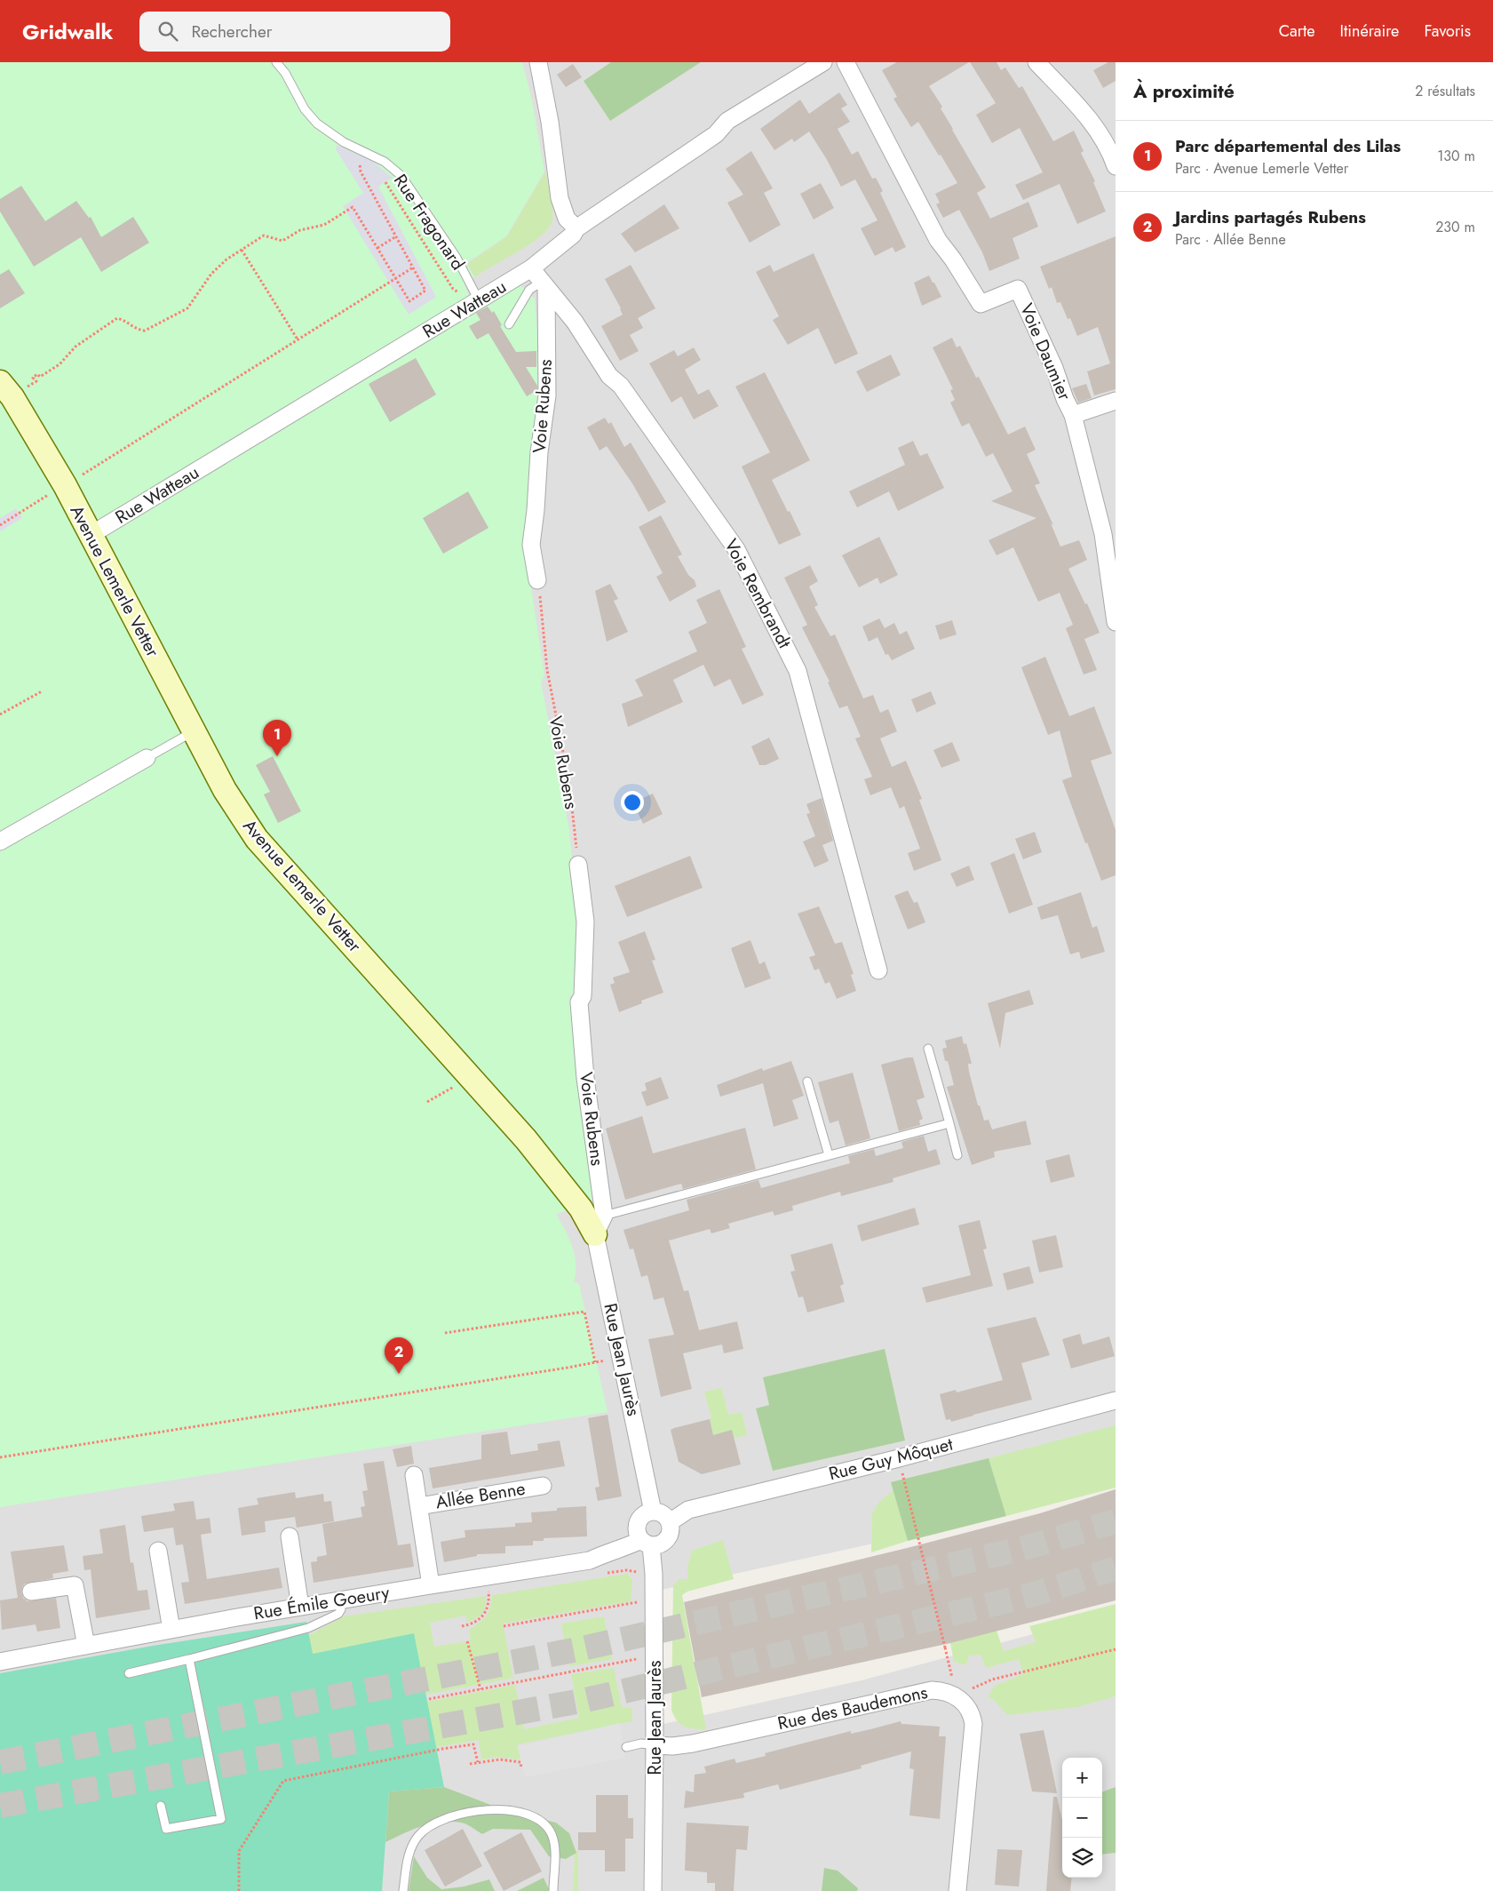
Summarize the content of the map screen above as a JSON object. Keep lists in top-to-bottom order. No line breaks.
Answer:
{"streets":{"street":["Rue Watteau","Voie Daumier","Voie Rubens","Avenue Lemerle Vetter","Voie Rembrandt","Rue Jean Jaurès","Rue Guy Môquet","Allée Benne","Rue Émile Goeury","Rue des Baudemons"],"lane":["Rue Fragonard"]},"crossings":[["Rue Fragonard","Rue Watteau"],["Rue Watteau","Avenue Lemerle Vetter"],["Rue Watteau","Voie Rembrandt"],["Voie Rubens","Avenue Lemerle Vetter"],["Voie Rubens","Voie Rembrandt"],["Voie Rubens","Rue Jean Jaurès"],["Avenue Lemerle Vetter","Rue Jean Jaurès"],["Rue Jean Jaurès","Rue Guy Môquet"],["Rue Jean Jaurès","Rue Émile Goeury"],["Rue Jean Jaurès","Rue des Baudemons"],["Rue Guy Môquet","Rue Émile Goeury"],["Allée Benne","Rue Émile Goeury"]],"page":{"header":"Gridwalk","search":"Rechercher","nav":["Carte","Itinéraire","Favoris"],"heading":["À proximité","2 résultats"],"list":[{"mark":"1","name":"Parc départemental des Lilas","note":"Parc · Avenue Lemerle Vetter","value":"130 m"},{"mark":"2","name":"Jardins partagés Rubens","note":"Parc · Allée Benne","value":"230 m"}],"pins":["1","2"],"map_buttons":["+","−"]}}
